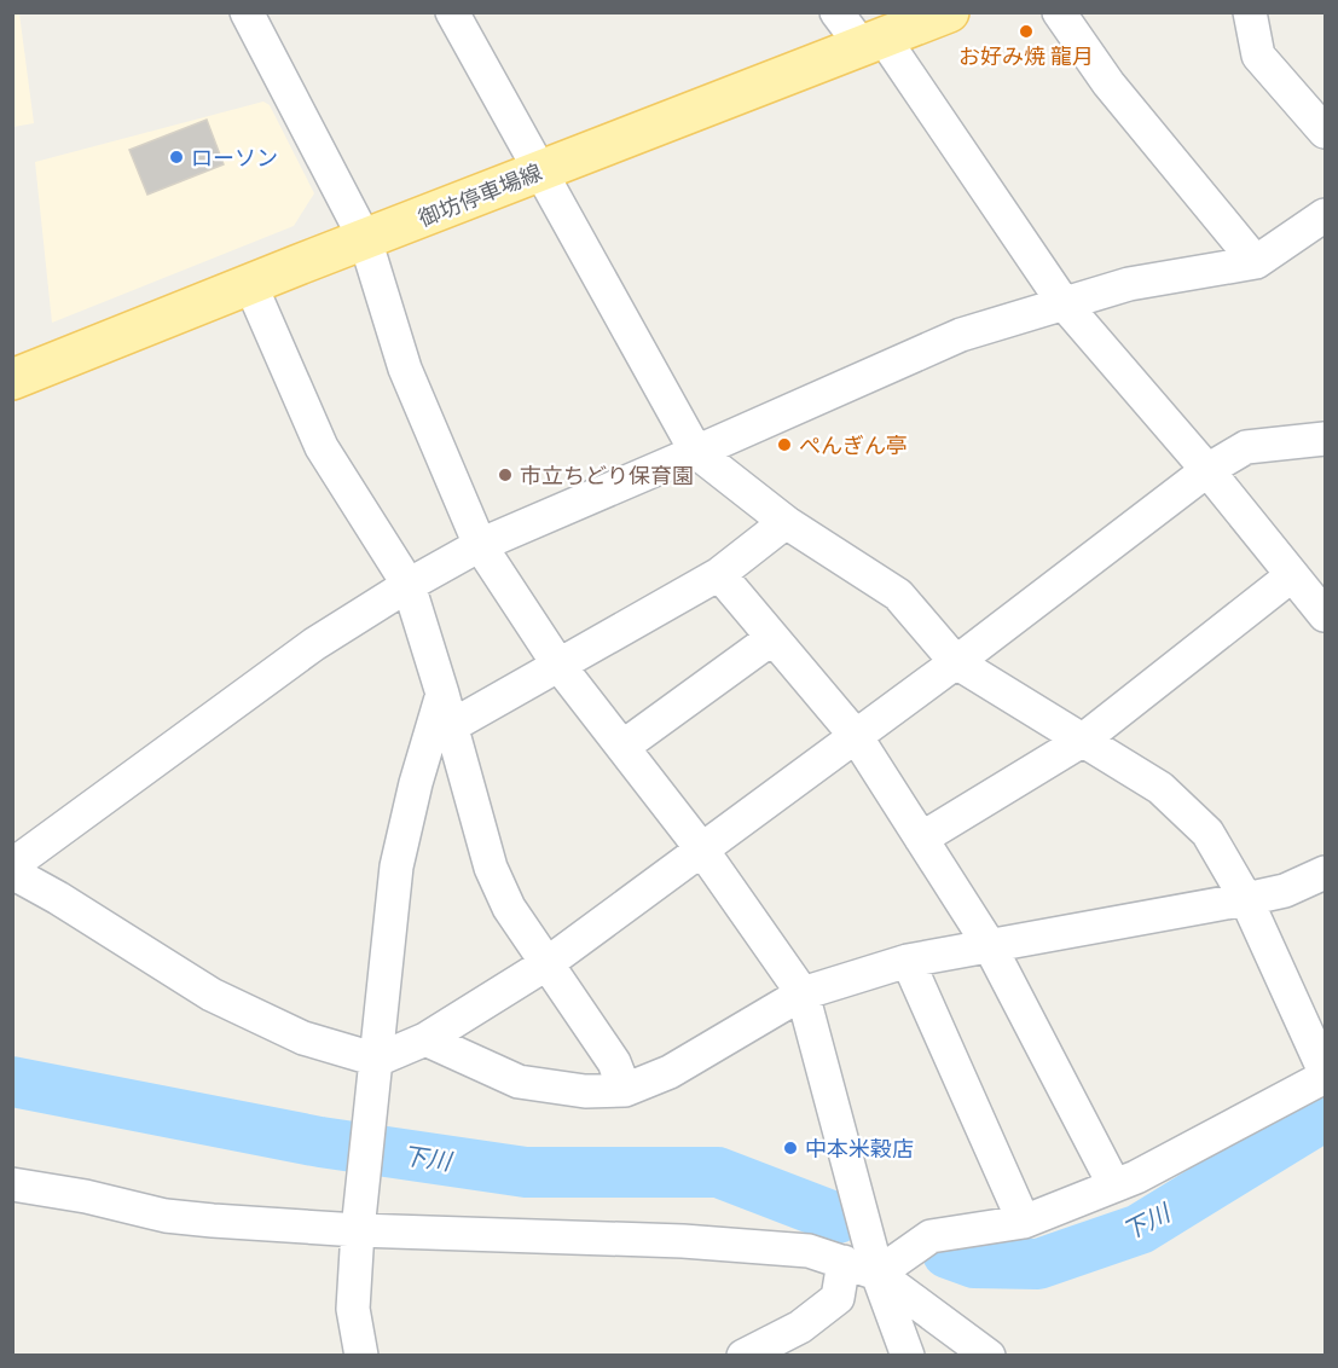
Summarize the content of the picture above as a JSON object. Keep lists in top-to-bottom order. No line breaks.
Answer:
{"streets":{"main road":["御坊停車場線"]},"water":["下川"],"places":["お好み焼 龍月","ローソン","ぺんぎん亭","市立ちどり保育園","中本米穀店"]}
